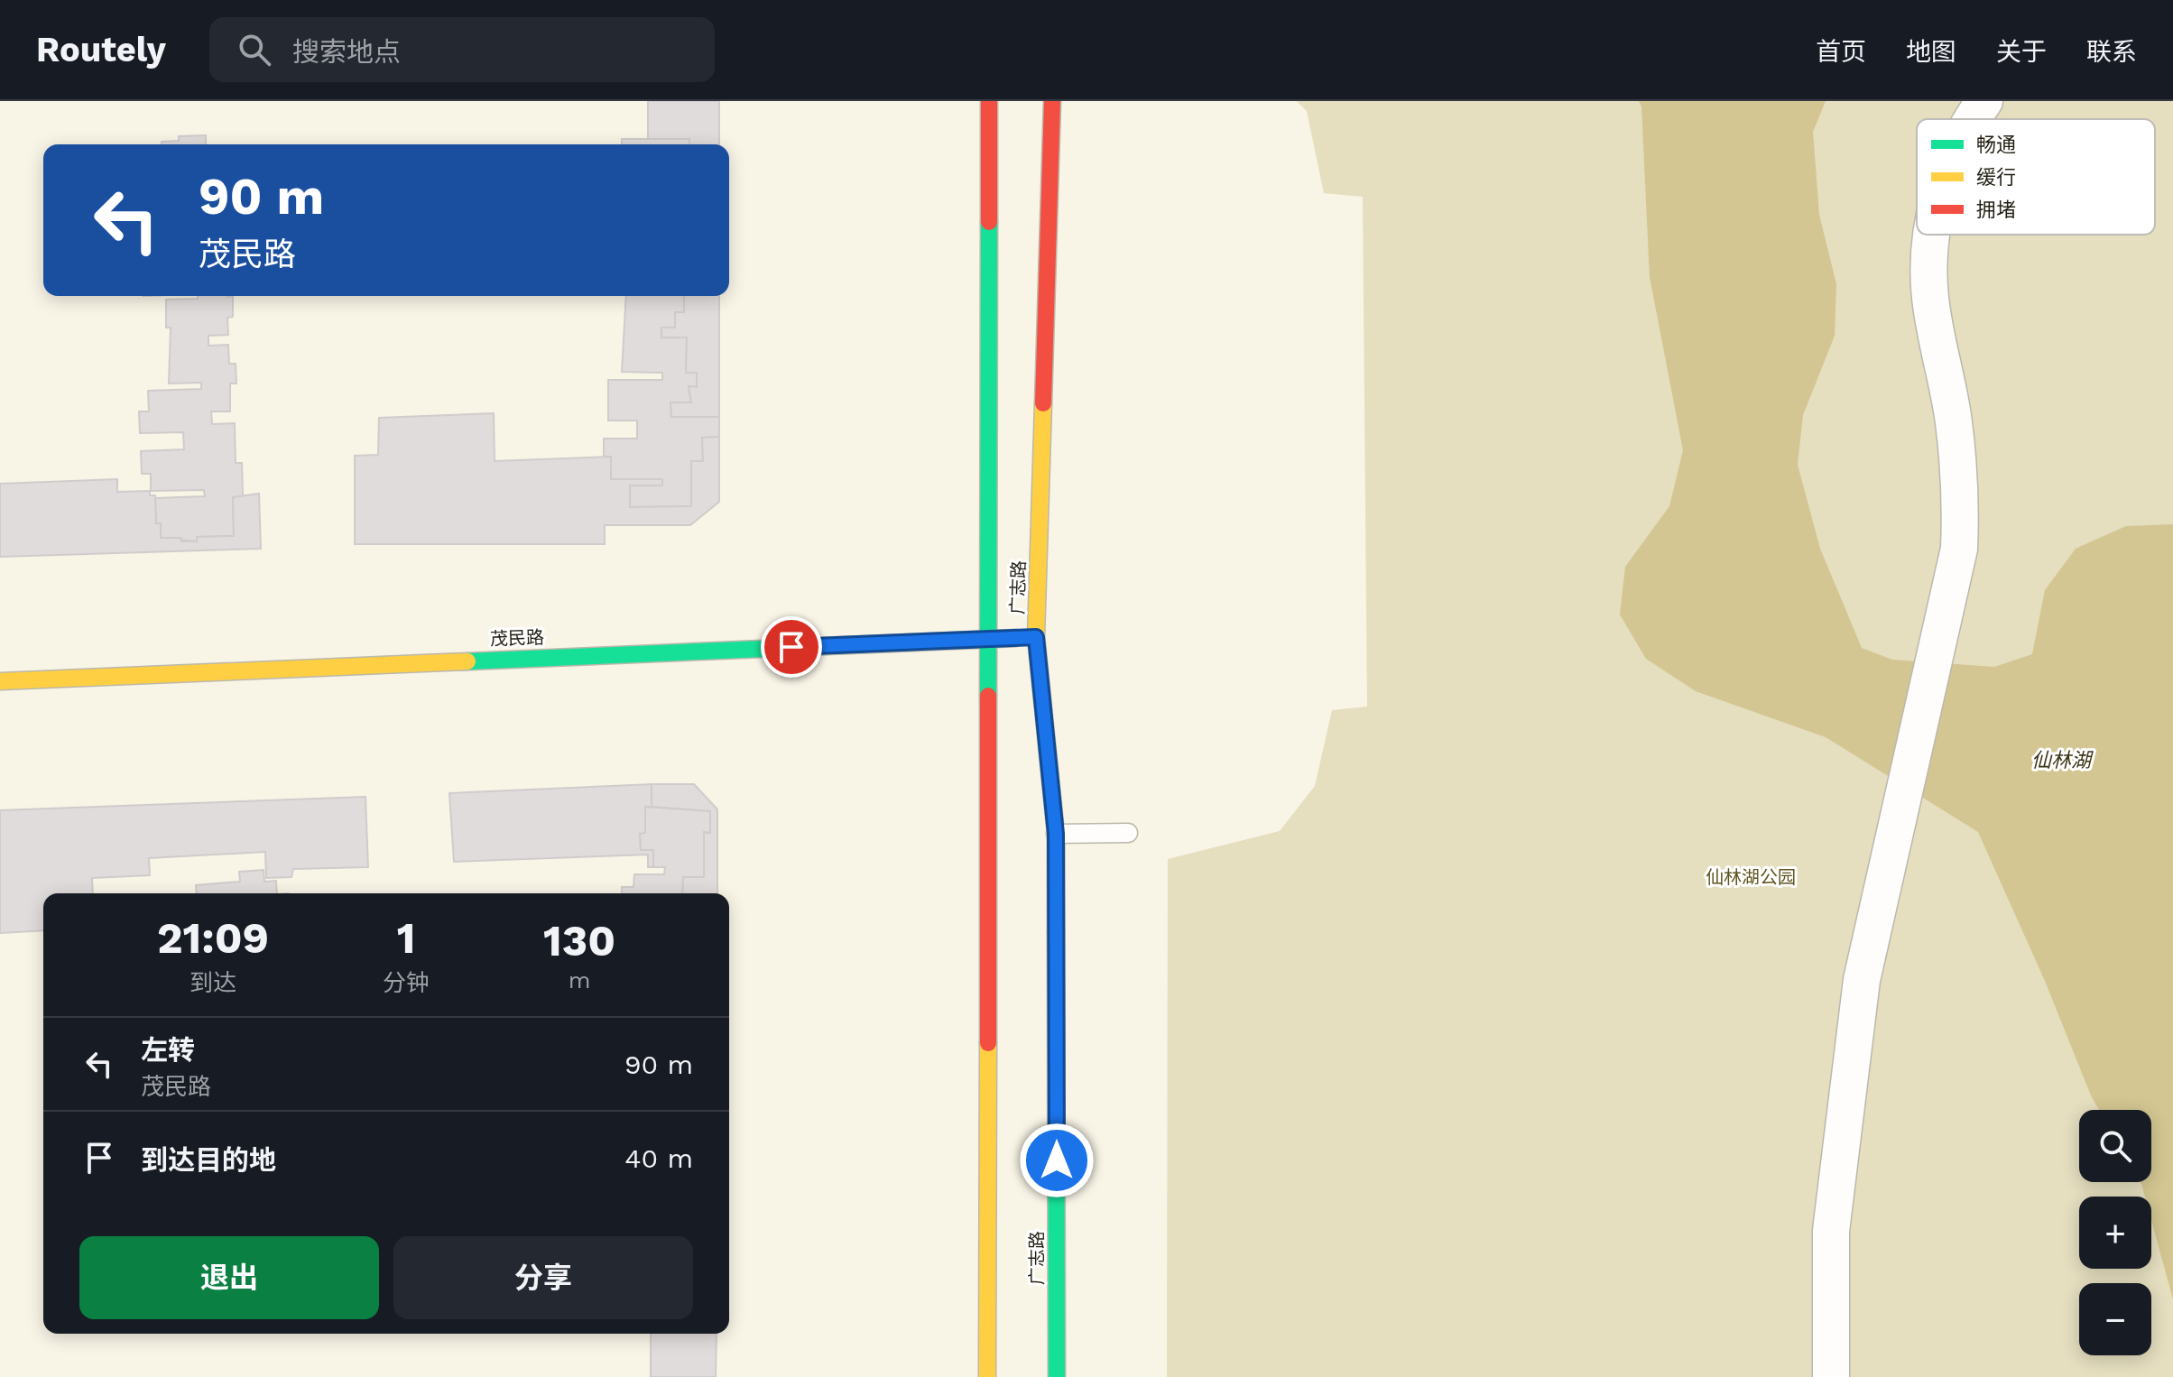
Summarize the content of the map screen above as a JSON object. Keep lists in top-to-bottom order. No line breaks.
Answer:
{"streets":{"street":["广志路","茂民路"]},"crossings":[["广志路","茂民路"]],"water":["仙林湖"],"parks":["仙林湖公园"],"legend":["畅通","缓行","拥堵"],"page":{"header":"Routely","search":"搜索地点","nav":["首页","地图","关于","联系"],"turn":["90 m","茂民路"],"eta":["21:09","到达","1","分钟","130","m"],"list":[{"name":"左转","note":"茂民路","value":"90 m"},{"name":"到达目的地","value":"40 m"}],"map_buttons":["+","−"],"buttons":["退出","分享"]}}
